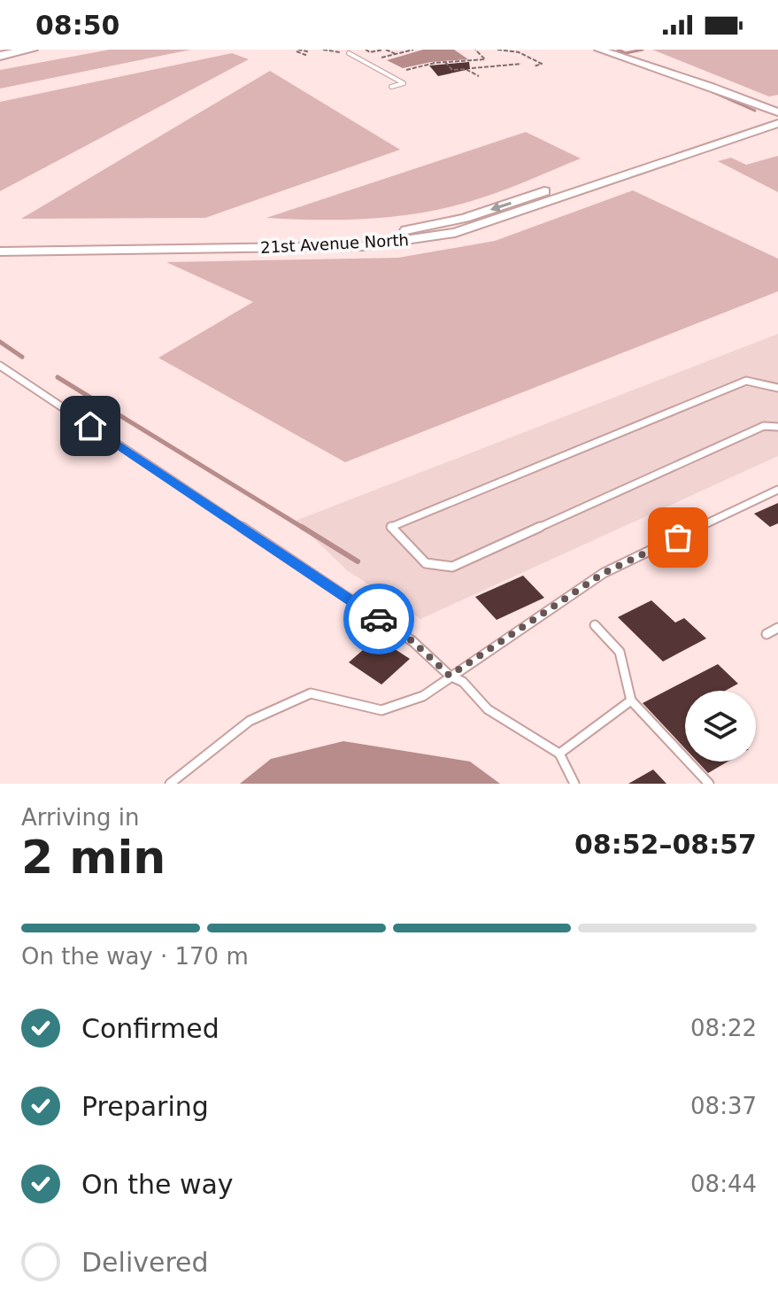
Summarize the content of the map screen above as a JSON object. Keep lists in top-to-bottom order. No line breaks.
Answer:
{"streets":{"street":["21st Avenue North"]},"page":{"status":"08:50","heading":["2 min","Arriving in","08:52–08:57"],"bar":"On the way · 170 m","list":[["Confirmed","08:22"],["Preparing","08:37"],["On the way","08:44"],"Delivered"]}}
